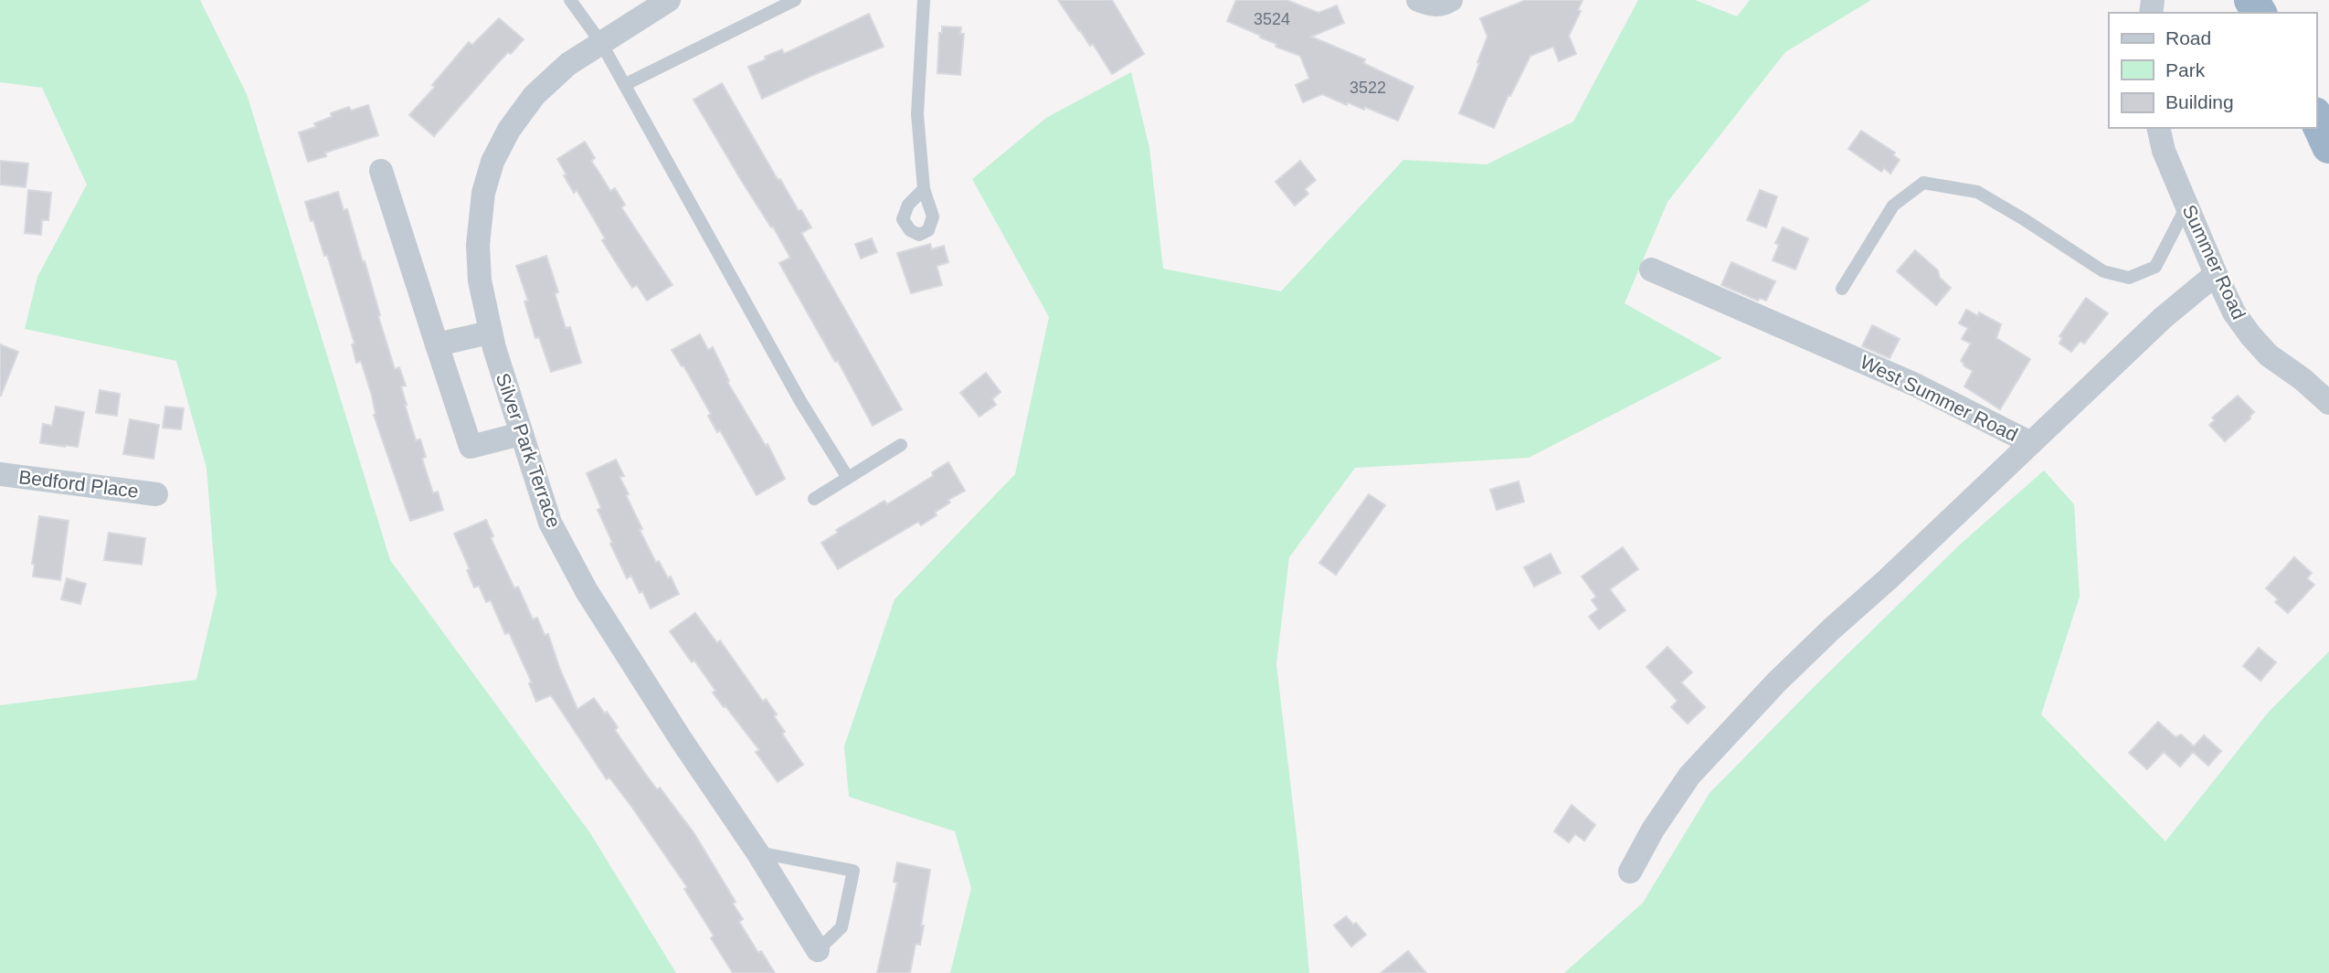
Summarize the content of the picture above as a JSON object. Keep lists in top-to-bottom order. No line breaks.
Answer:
{"streets":{"street":["Summer Road","West Summer Road","Silver Park Terrace","Bedford Place"]},"crossings":[["Summer Road","West Summer Road"]],"house_numbers":["3524","3522"],"legend":["Road","Park","Building"]}
